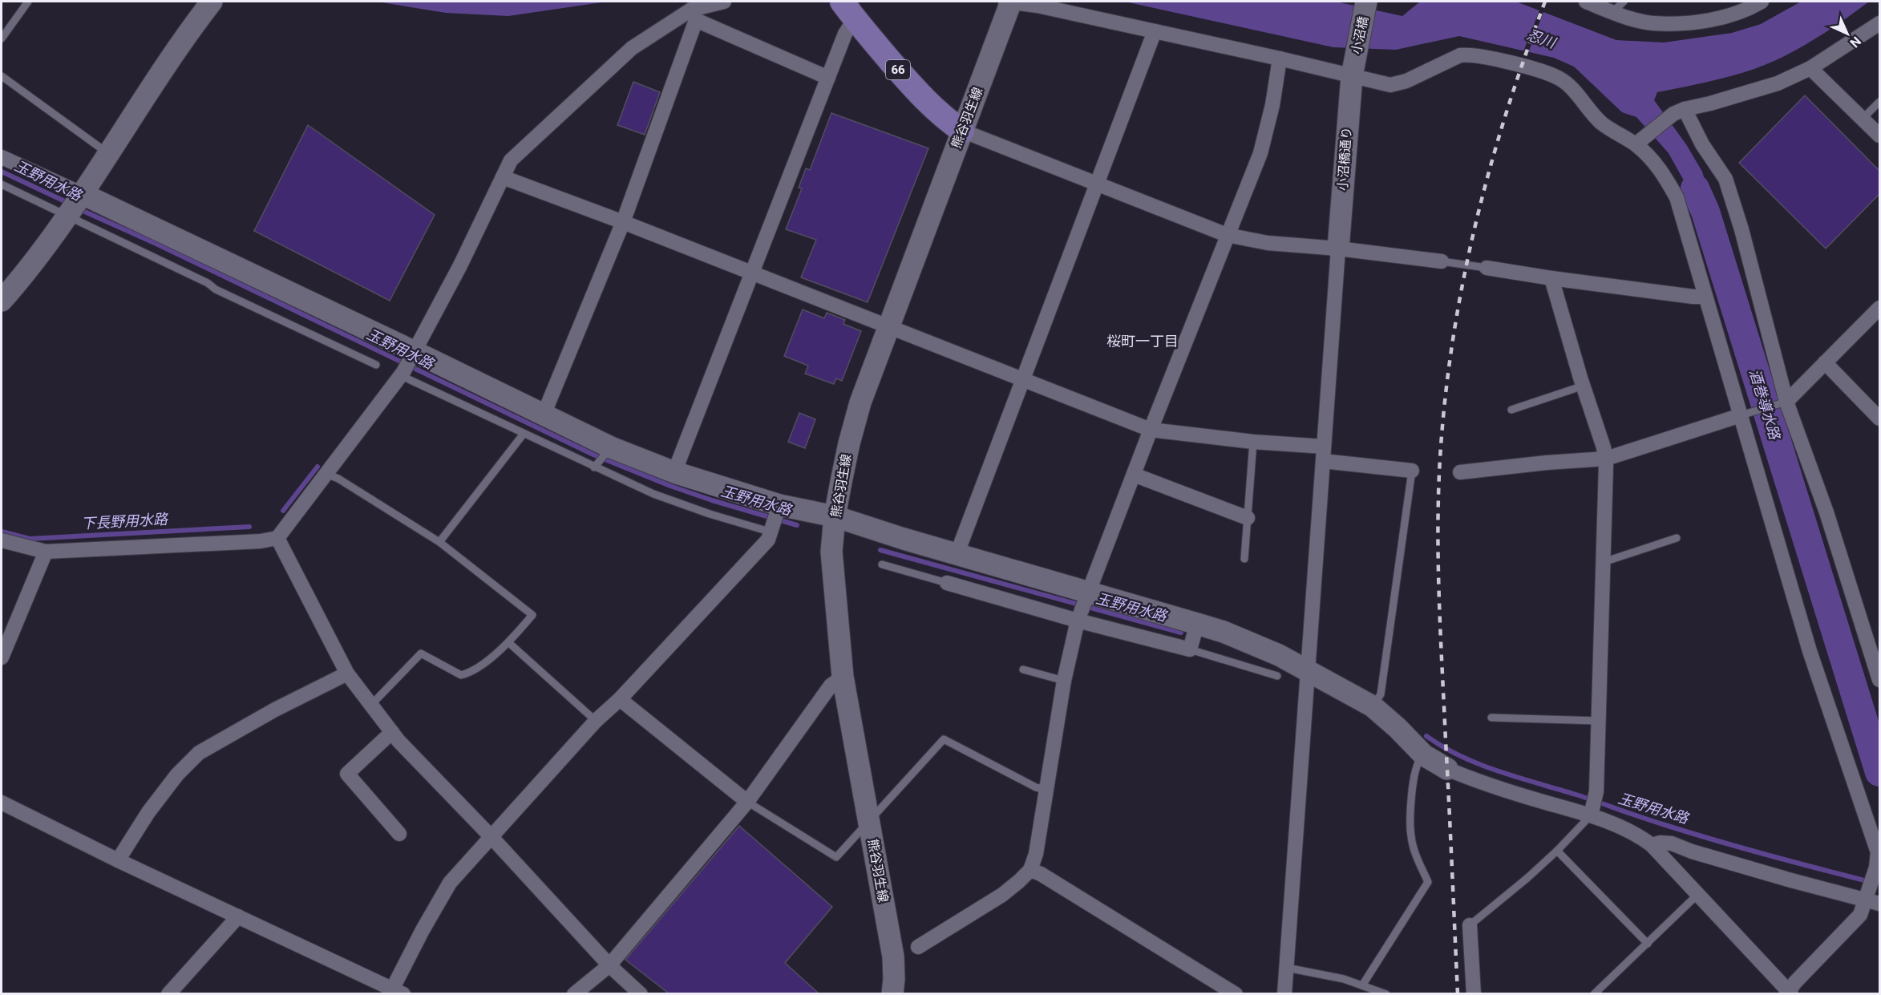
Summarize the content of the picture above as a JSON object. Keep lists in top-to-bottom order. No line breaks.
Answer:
{"streets":{"main road":["66"],"street":["小沼橋","熊谷羽生線","小沼橋通り"]},"crossings":[["小沼橋","小沼橋通り"],["66","熊谷羽生線"]],"districts":["桜町一丁目"],"water":["忍川","玉野用水路","酒巻導水路","下長野用水路"],"north":"bottom right"}
